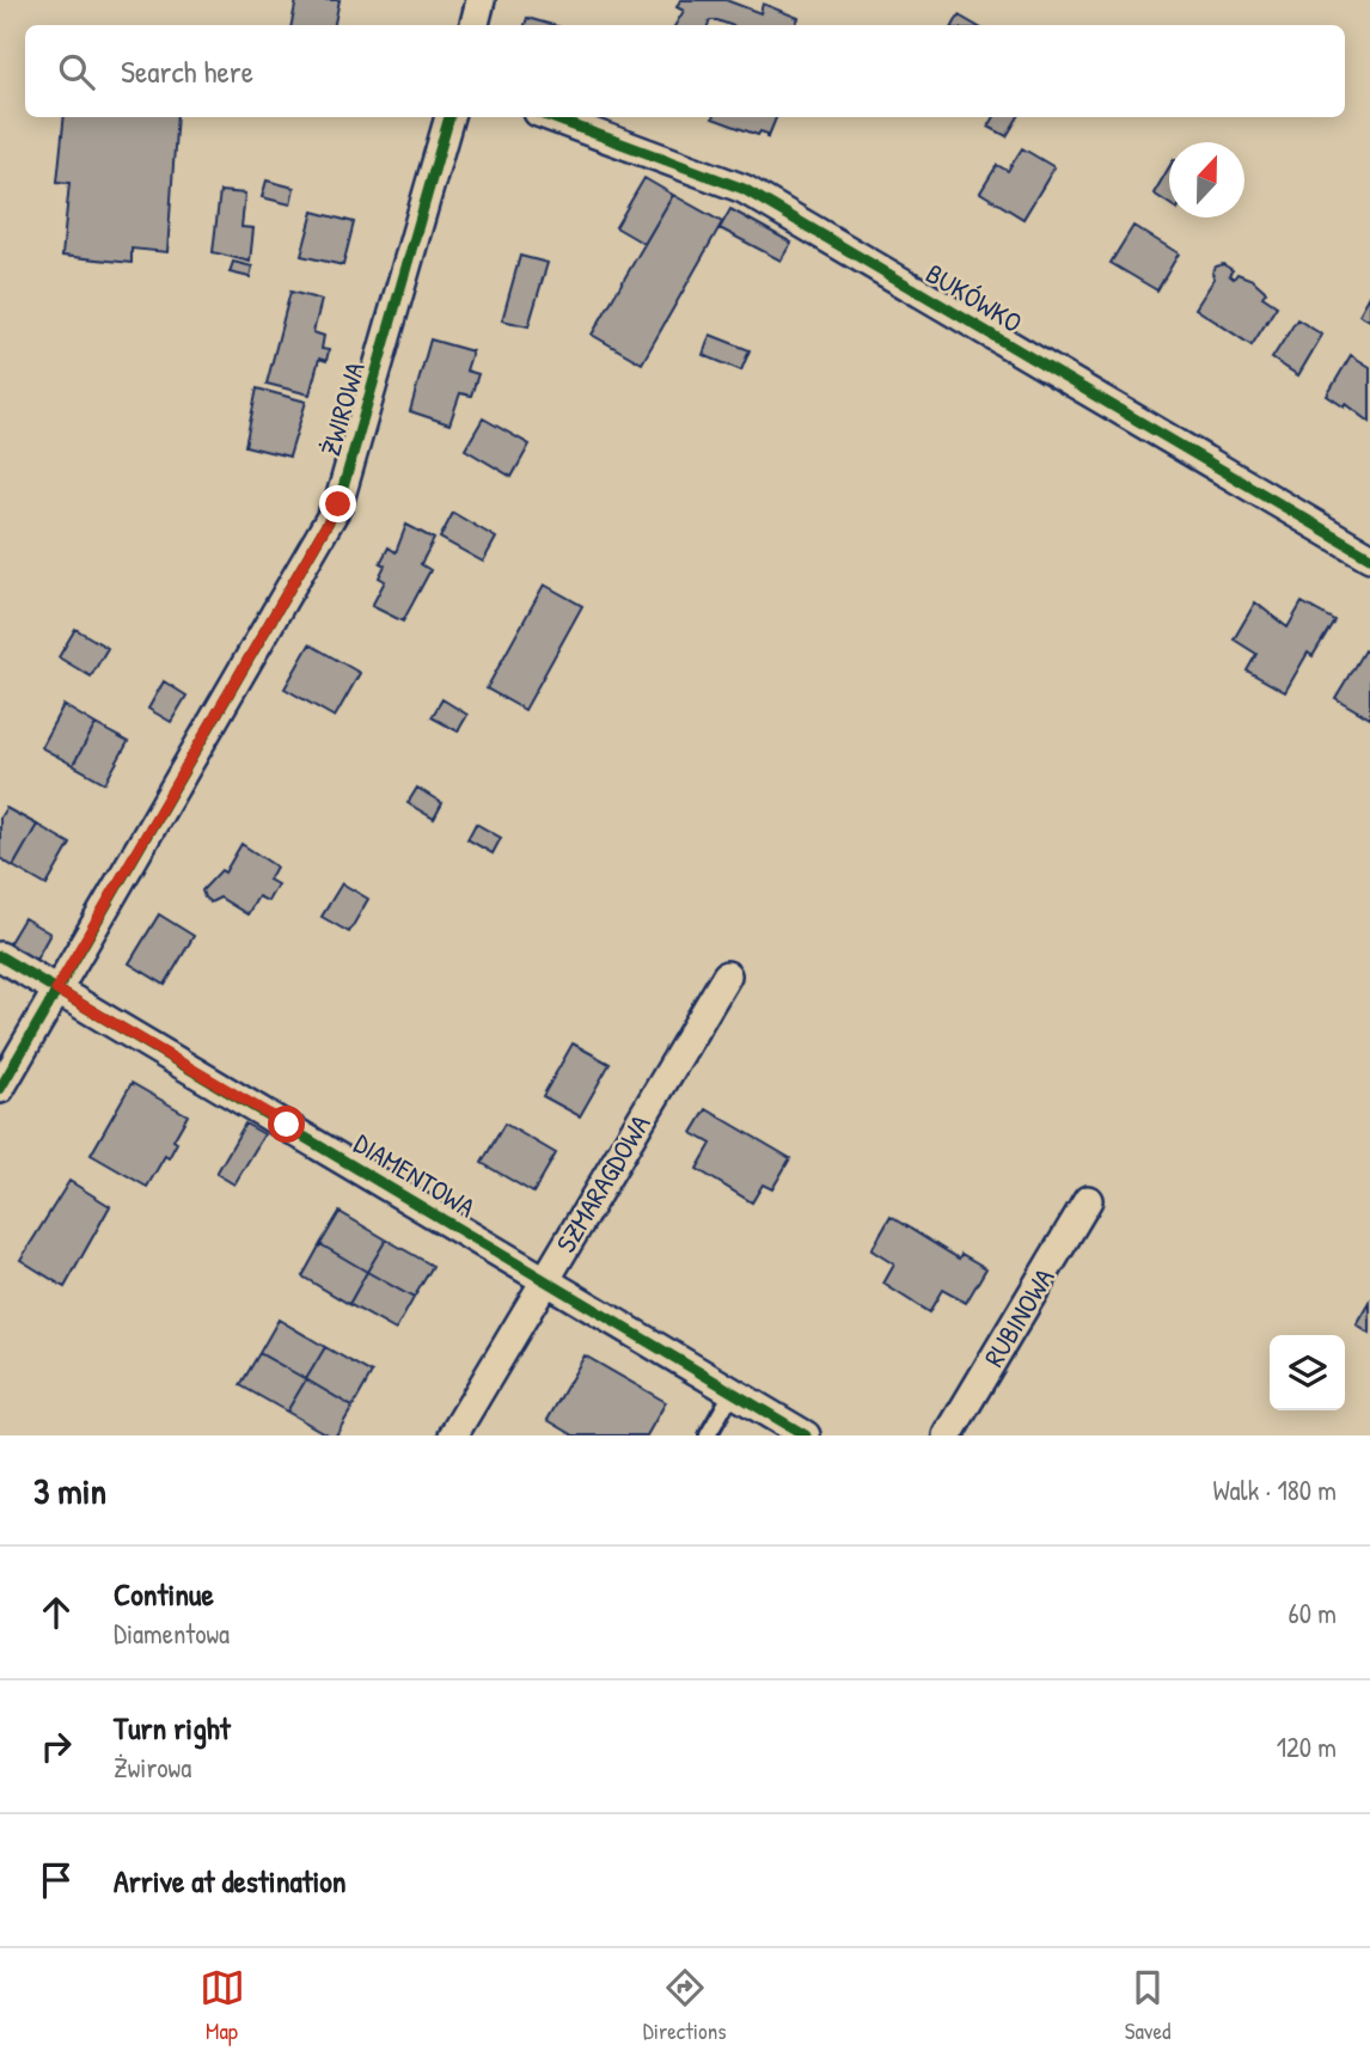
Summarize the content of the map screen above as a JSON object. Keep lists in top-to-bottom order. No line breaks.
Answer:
{"streets":{"street":["BUKÓWKO","ŻWIROWA","DIAMENTOWA","SZMARAGDOWA","RUBINOWA"]},"crossings":[["ŻWIROWA","DIAMENTOWA"],["DIAMENTOWA","SZMARAGDOWA"]],"north":"top","page":{"search":"Search here","heading":["3 min","Walk · 180 m"],"list":[["Continue","Diamentowa","60 m"],["Turn right","Żwirowa","120 m"],"Arrive at destination"],"nav":["Map","Directions","Saved"]}}
